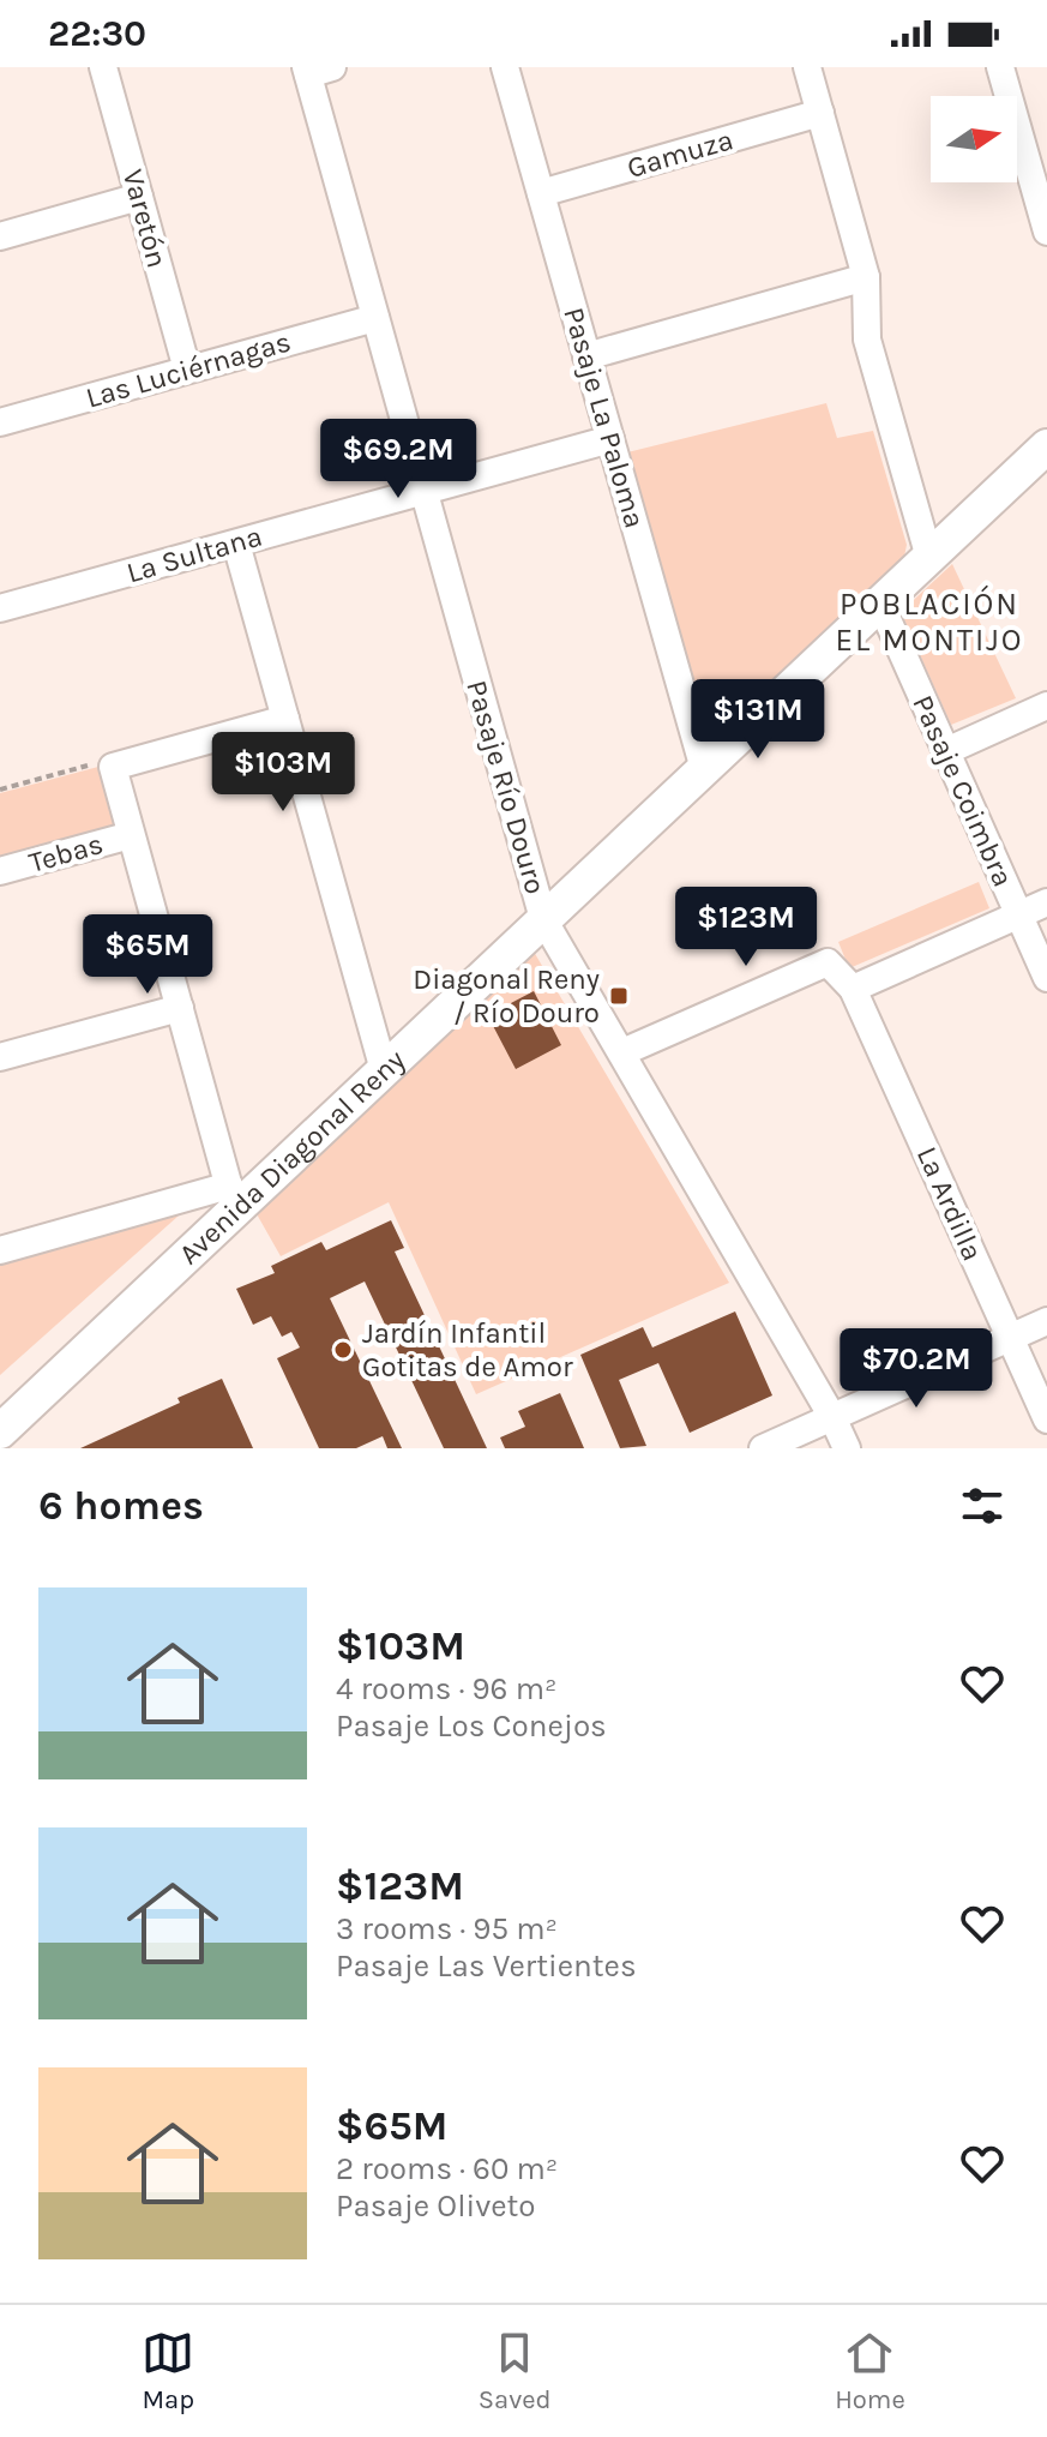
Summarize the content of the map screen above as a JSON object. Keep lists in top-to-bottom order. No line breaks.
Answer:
{"streets":{"street":["Gamuza","Varetón","Las Luciérnagas","Pasaje La Paloma","La Sultana","Pasaje Río Douro","Pasaje Coimbra","Tebas","Avenida Diagonal Reny","La Ardilla"]},"crossings":[["Gamuza","Pasaje La Paloma"],["Varetón","Las Luciérnagas"],["Las Luciérnagas","Pasaje Río Douro"],["Pasaje La Paloma","La Sultana"],["Pasaje La Paloma","Avenida Diagonal Reny"],["La Sultana","Pasaje Río Douro"],["Pasaje Río Douro","Avenida Diagonal Reny"],["Pasaje Coimbra","Avenida Diagonal Reny"]],"districts":["POBLACIÓN EL MONTIJO"],"places":{"transit":["Diagonal Reny / Río Douro"],"other":["Jardín Infantil Gotitas de Amor"]},"north":"right","page":{"status":"22:30","price":["$69.2M","$131M","$103M","$123M","$65M","$70.2M"],"heading":"6 homes","list":[{"name":"$103M","note":"4 rooms · 96 m² · Pasaje Los Conejos"},{"name":"$123M","note":"3 rooms · 95 m² · Pasaje Las Vertientes"},{"name":"$65M","note":"2 rooms · 60 m² · Pasaje Oliveto"}],"tabs":["Map","Saved","Home"]}}
